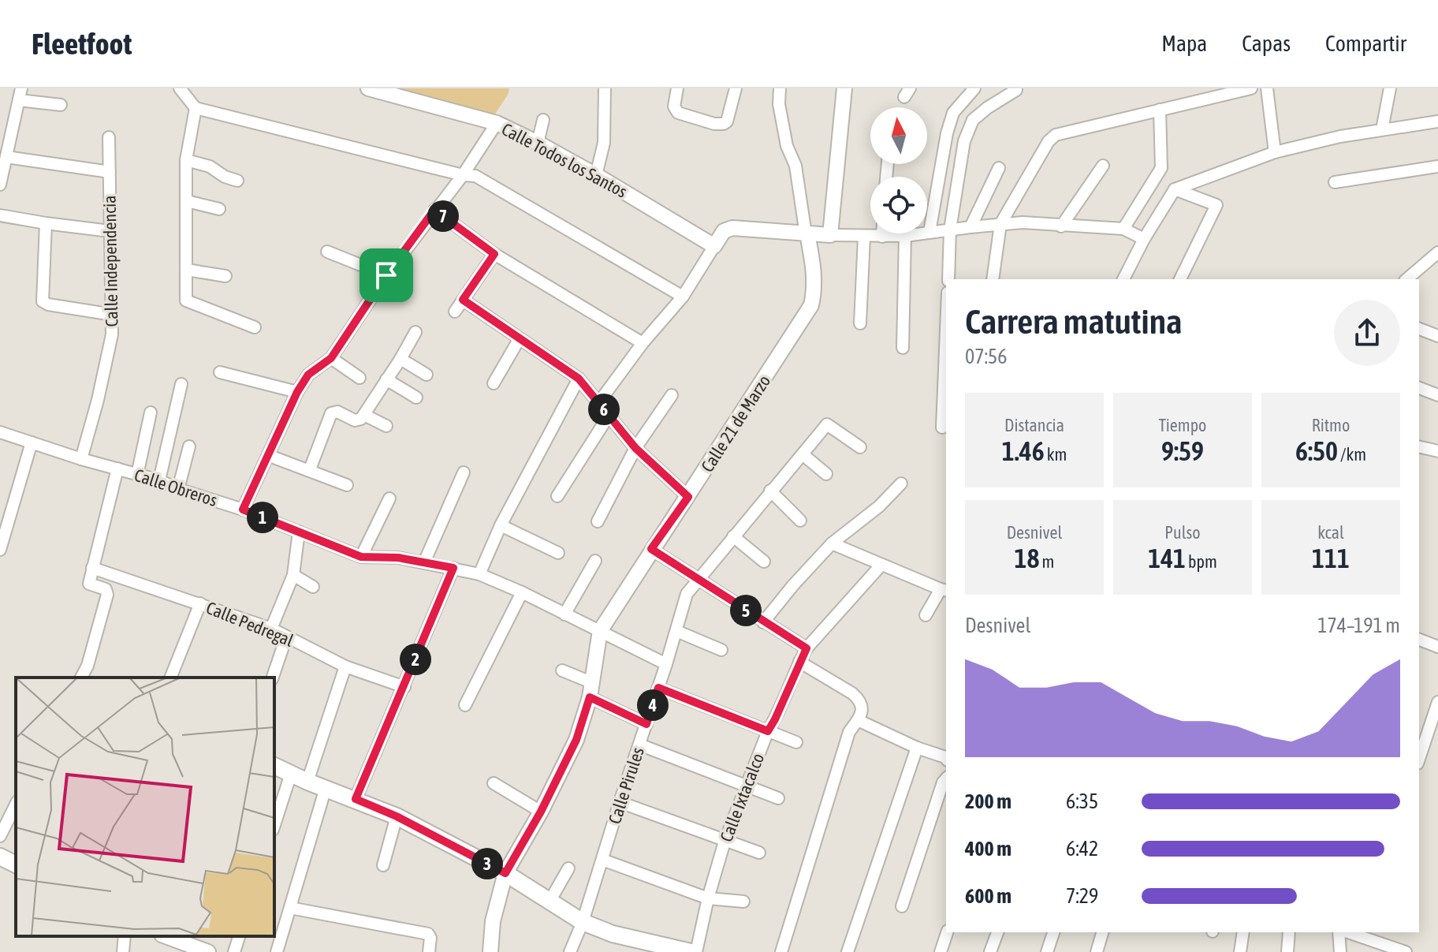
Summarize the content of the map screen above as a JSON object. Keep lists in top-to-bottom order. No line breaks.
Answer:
{"streets":{"street":["Calle Todos los Santos","Calle Independencia","Calle 21 de Marzo","Calle Obreros","Calle Pedregal","Calle Pirules","Calle Ixtacalco"]},"crossings":[["Calle Independencia","Calle Obreros"],["Calle 21 de Marzo","Calle Obreros"],["Calle Obreros","Calle Pirules"]],"north":"top","page":{"header":"Fleetfoot","nav":["Mapa","Capas","Compartir"],"pins":["7","6","1","5","2","4","3"],"heading":["Carrera matutina","07:56"],"stats":[["Distancia","1.46 km"],["Tiempo","9:59"],["Ritmo","6:50 /km"],["Desnivel","18 m"],["Pulso","141 bpm"],["kcal","111"]],"chart":["Desnivel","174–191 m"],"list":[{"name":"200 m","note":"6:35"},{"name":"400 m","note":"6:42"},{"name":"600 m","note":"7:29"}]}}
